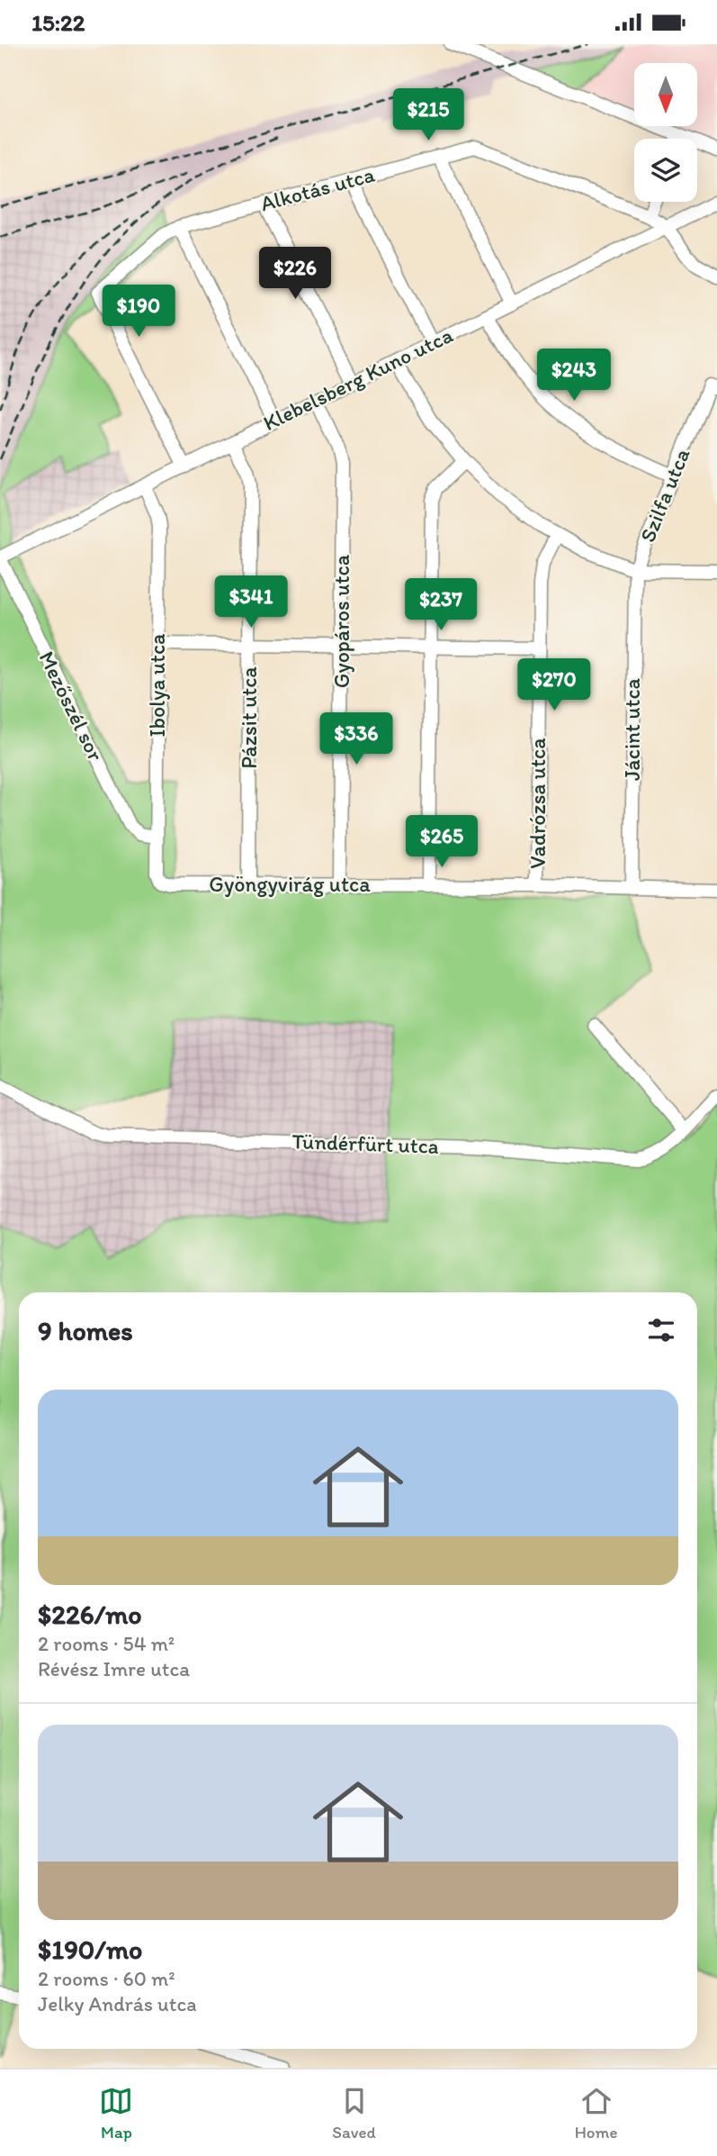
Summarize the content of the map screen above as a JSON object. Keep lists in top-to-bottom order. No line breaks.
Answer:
{"streets":{"street":["Alkotás utca","Klebelsberg Kuno utca","Szilfa utca","Gyopáros utca","Ibolya utca","Mezőszél sor","Pázsit utca","Jácint utca","Vadrózsa utca","Gyöngyvirág utca","Tündérfürt utca"]},"crossings":[["Alkotás utca","Klebelsberg Kuno utca"],["Klebelsberg Kuno utca","Gyopáros utca"],["Klebelsberg Kuno utca","Ibolya utca"],["Klebelsberg Kuno utca","Mezőszél sor"],["Klebelsberg Kuno utca","Pázsit utca"],["Szilfa utca","Jácint utca"],["Gyopáros utca","Gyöngyvirág utca"],["Ibolya utca","Mezőszél sor"],["Ibolya utca","Gyöngyvirág utca"],["Pázsit utca","Gyöngyvirág utca"],["Jácint utca","Gyöngyvirág utca"],["Vadrózsa utca","Gyöngyvirág utca"]],"north":"bottom","page":{"status":"15:22","price":["$215","$226","$190","$243","$341","$237","$270","$336","$265"],"heading":"9 homes","list":[{"name":"$226/mo","note":"2 rooms · 54 m² · Révész Imre utca"},{"name":"$190/mo","note":"2 rooms · 60 m² · Jelky András utca"}],"tabs":["Map","Saved","Home"]}}
